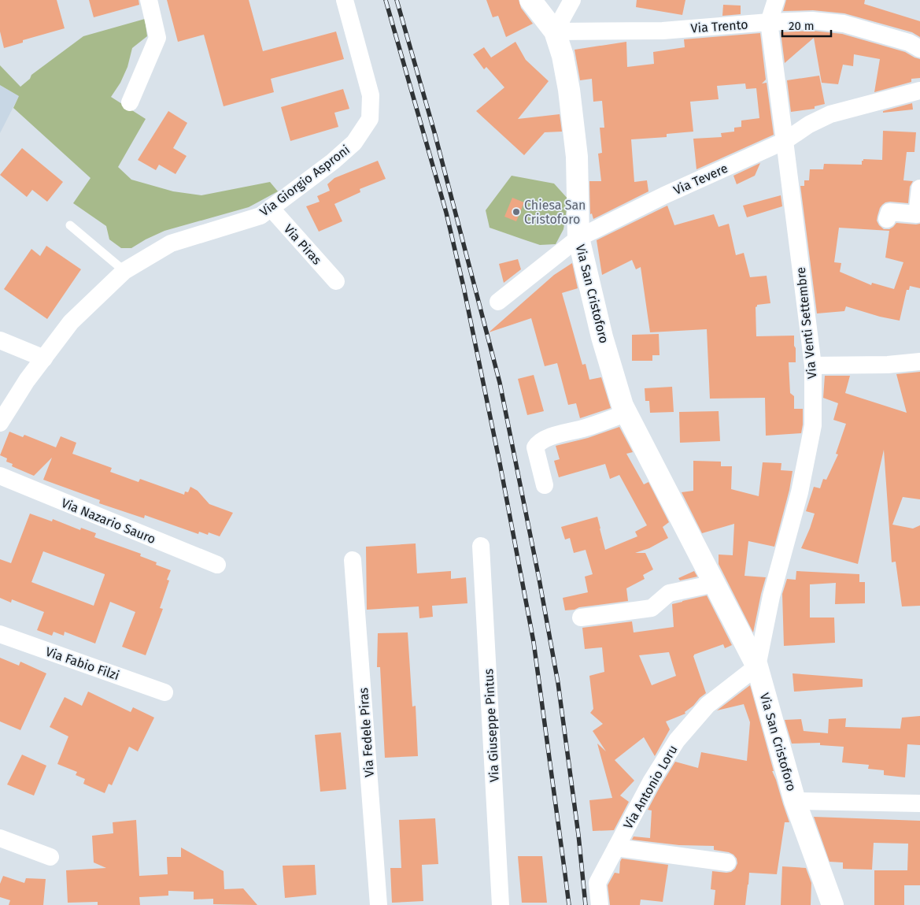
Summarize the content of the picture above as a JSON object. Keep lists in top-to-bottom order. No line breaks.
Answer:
{"streets":{"street":["Via Trento","Via Tevere","Via Giorgio Asproni","Via Piras","Via San Cristoforo","Via Venti Settembre","Via Nazario Sauro","Via Fabio Filzi","Via Giuseppe Pintus","Via Fedele Piras","Via Antonio Loru"]},"crossings":[["Via Trento","Via San Cristoforo"],["Via Trento","Via Venti Settembre"],["Via Tevere","Via San Cristoforo"],["Via Tevere","Via Venti Settembre"],["Via Giorgio Asproni","Via Piras"],["Via San Cristoforo","Via Venti Settembre"],["Via San Cristoforo","Via Antonio Loru"],["Via Venti Settembre","Via Antonio Loru"]],"places":["Chiesa San Cristoforo"],"scale_bar":"20 m"}
